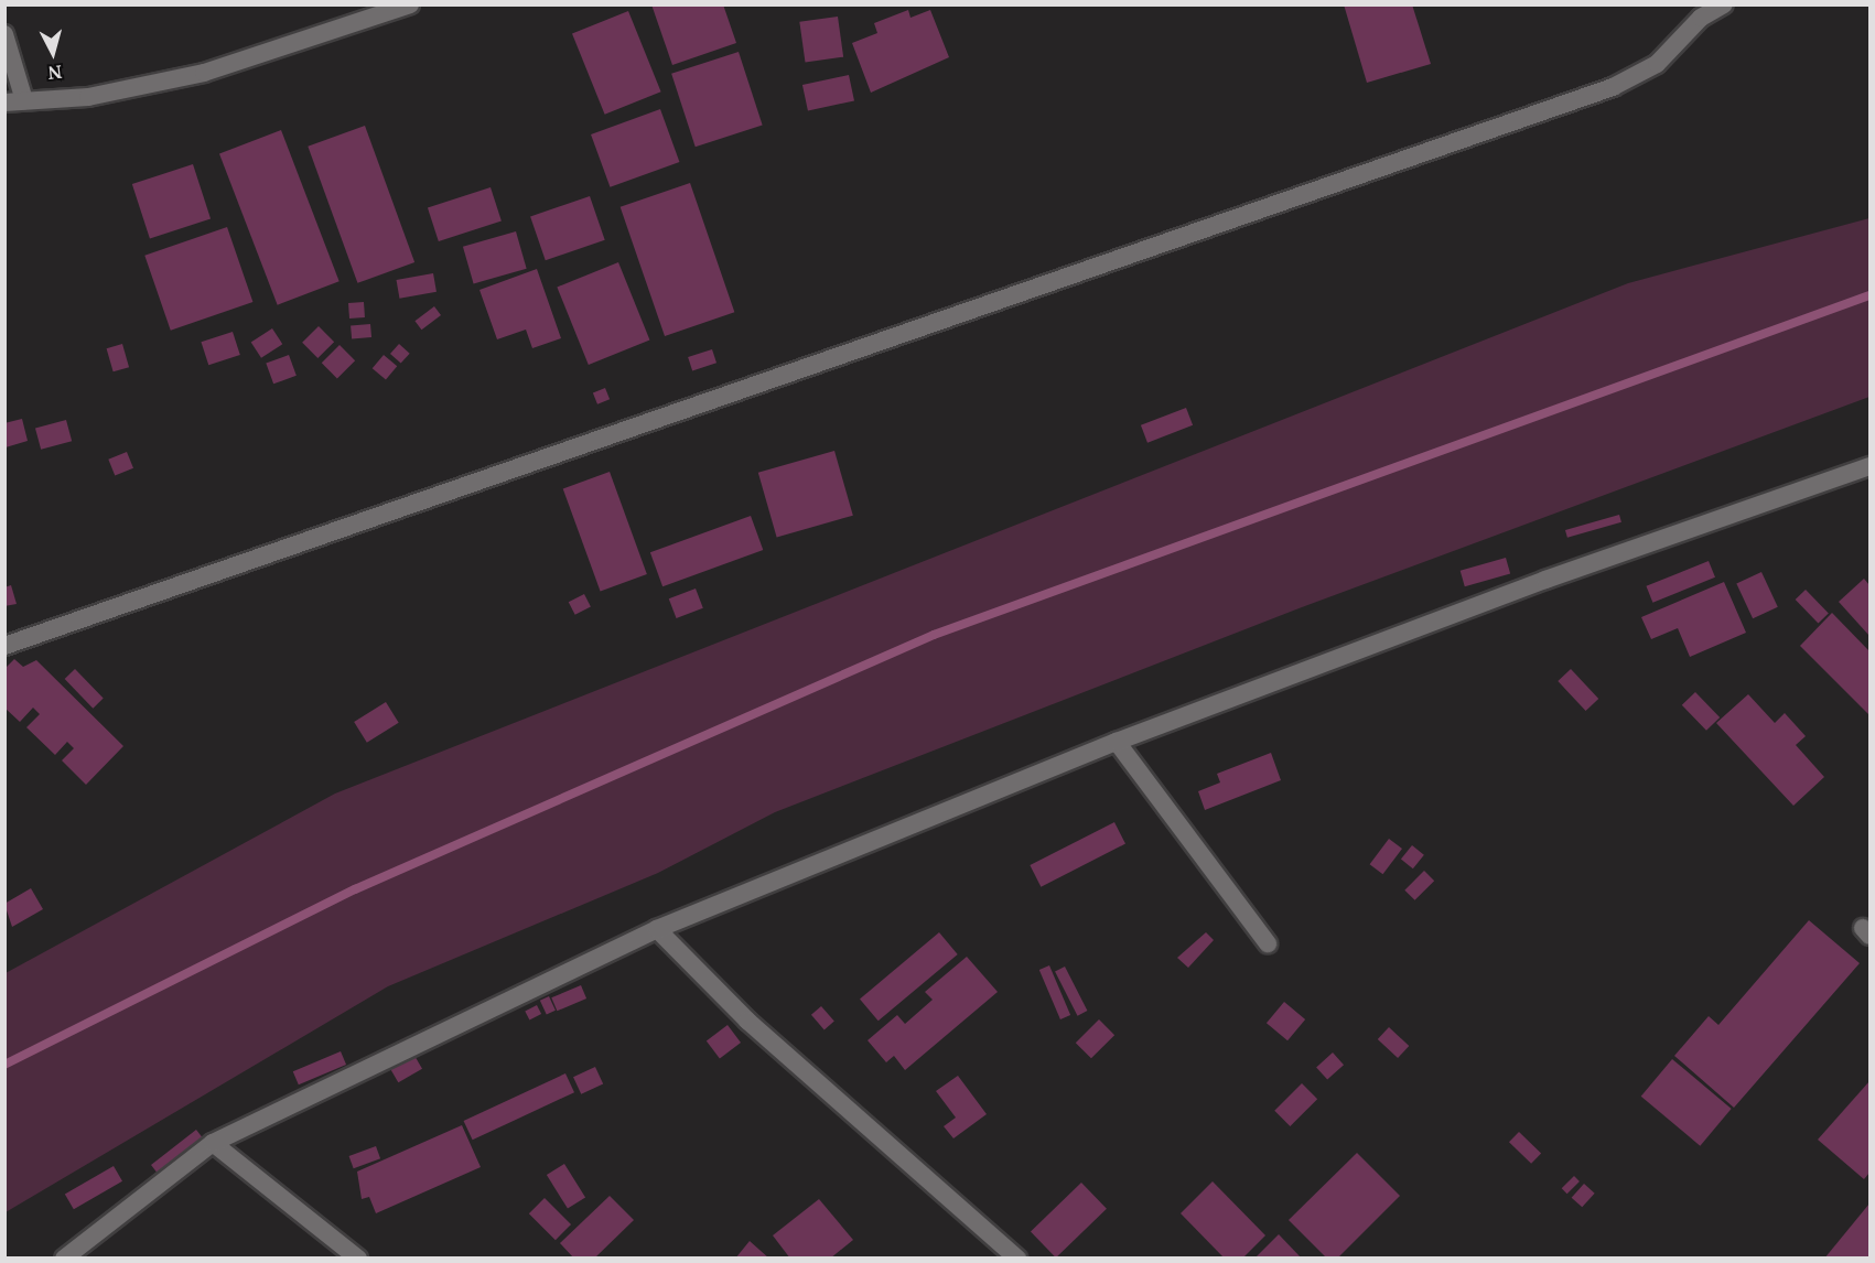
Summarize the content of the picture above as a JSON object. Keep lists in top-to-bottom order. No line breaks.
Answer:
{"north":"bottom"}
